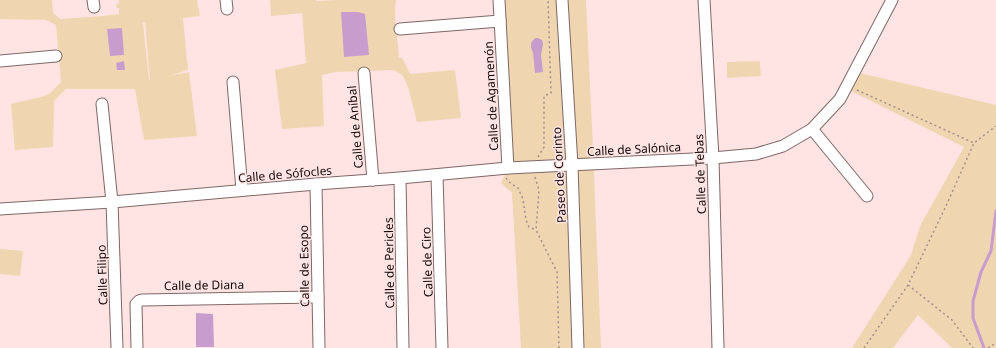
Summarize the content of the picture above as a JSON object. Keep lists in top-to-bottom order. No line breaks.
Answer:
{"streets":{"street":["Calle de Agamenón","Calle de Aníbal","Calle de Salónica","Calle de Sófocles","Calle de Tebas","Paseo de Corinto","Calle de Ciro","Calle de Pericles","Calle de Esopo","Calle Filipo","Calle de Diana"]},"crossings":[["Calle de Agamenón","Calle de Sófocles"],["Calle de Aníbal","Calle de Sófocles"],["Calle de Salónica","Calle de Sófocles"],["Calle de Salónica","Calle de Tebas"],["Calle de Salónica","Paseo de Corinto"],["Calle de Sófocles","Paseo de Corinto"],["Calle de Sófocles","Calle de Ciro"],["Calle de Sófocles","Calle de Pericles"],["Calle de Sófocles","Calle de Esopo"],["Calle de Sófocles","Calle Filipo"],["Calle de Esopo","Calle de Diana"]]}
